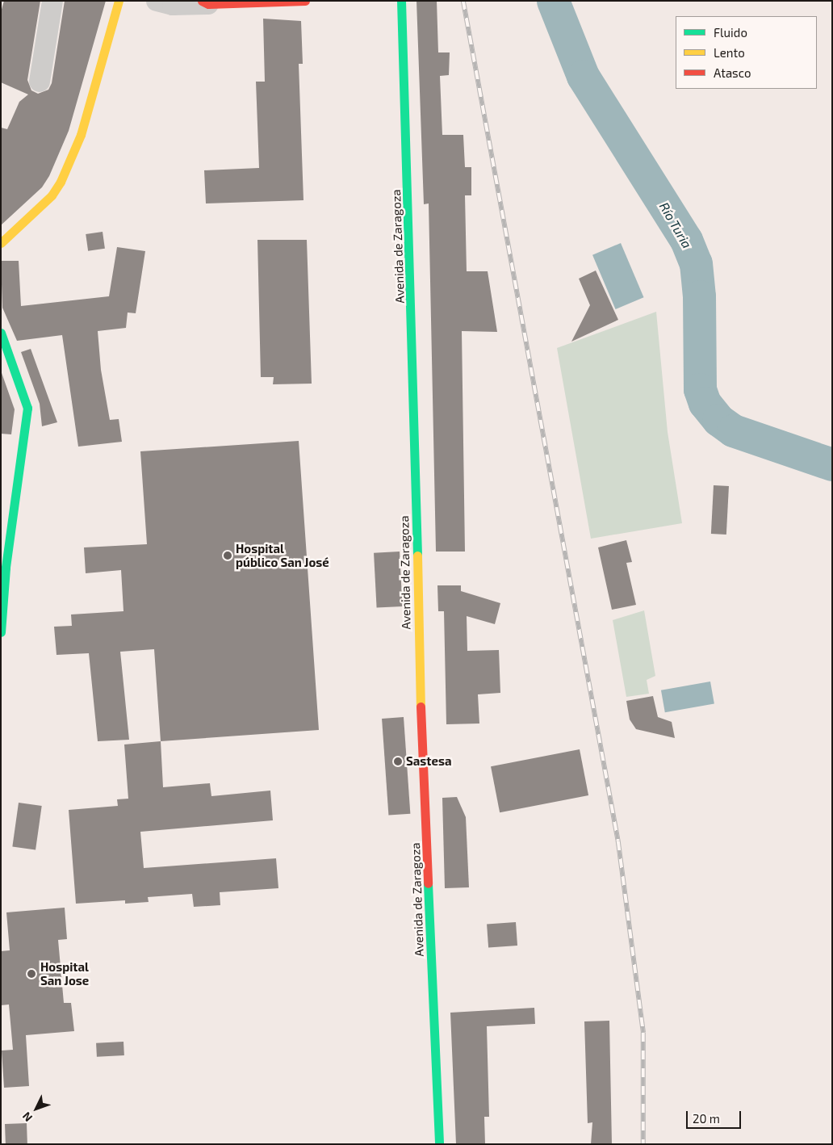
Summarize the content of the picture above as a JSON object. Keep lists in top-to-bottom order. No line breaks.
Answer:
{"streets":{"main road":["Avenida de Zaragoza"]},"water":["Río Turia"],"places":["Hospital público San José","Sastesa","Hospital San Jose"],"legend":["Fluido","Lento","Atasco"],"scale_bar":"20 m","north":"bottom left"}
